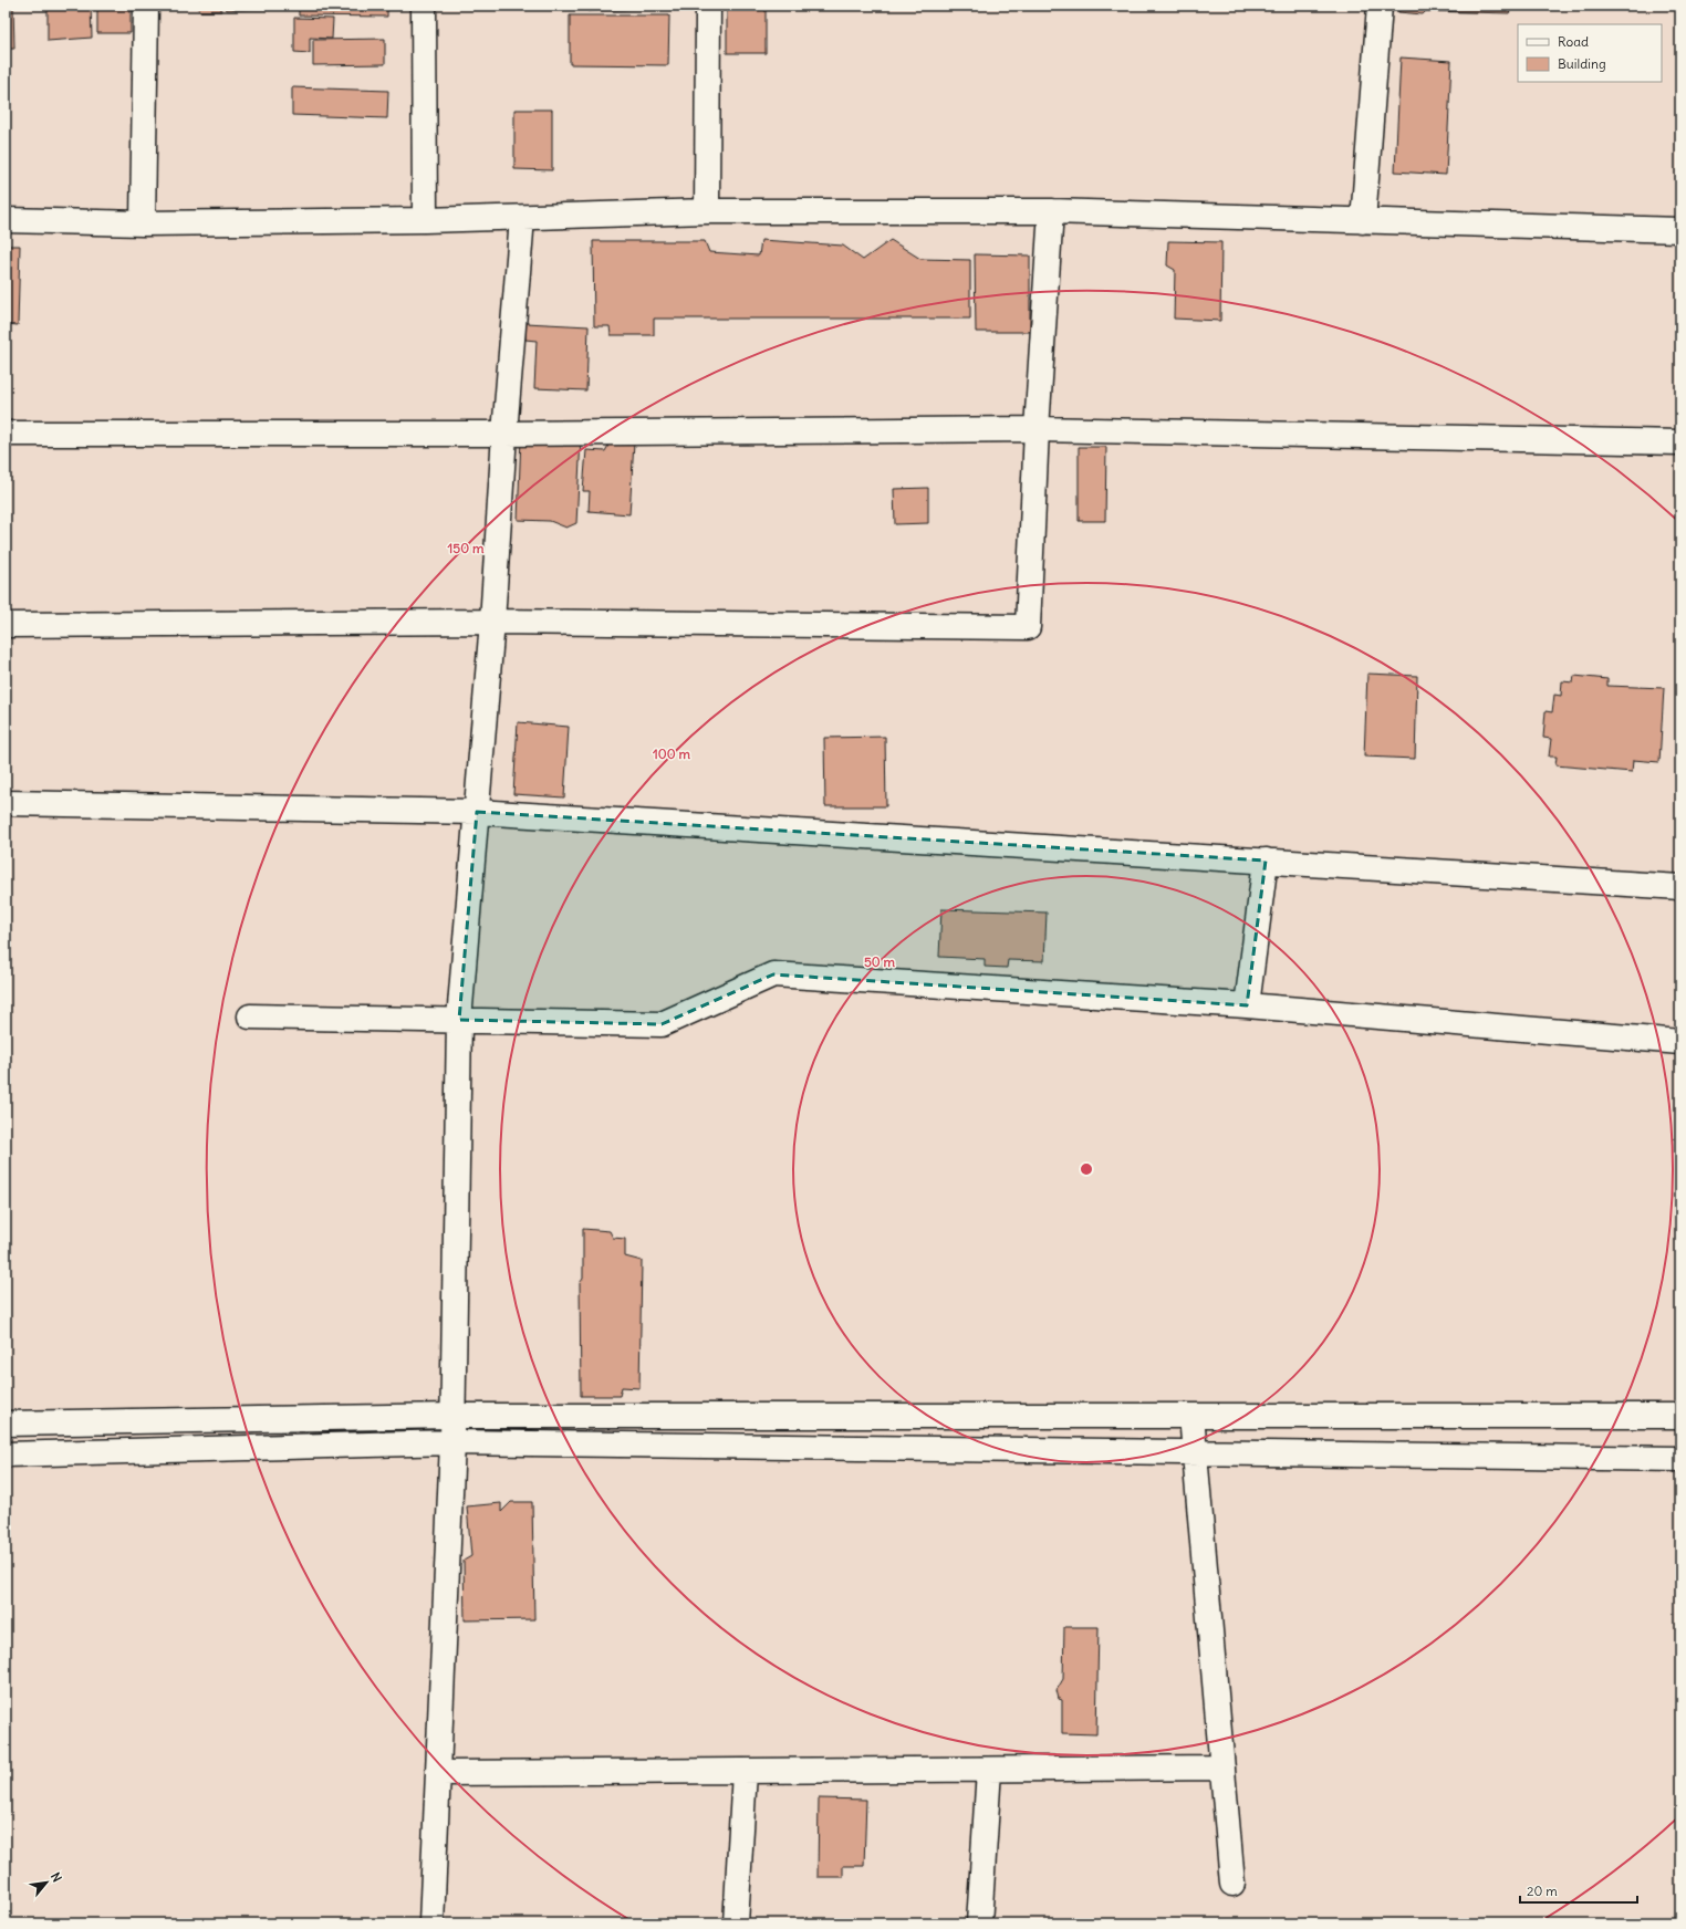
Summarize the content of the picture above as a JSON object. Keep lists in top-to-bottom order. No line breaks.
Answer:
{"legend":["Road","Building"],"scale_bar":"20 m","north":"top right","rings":["150 m","100 m","50 m"]}
